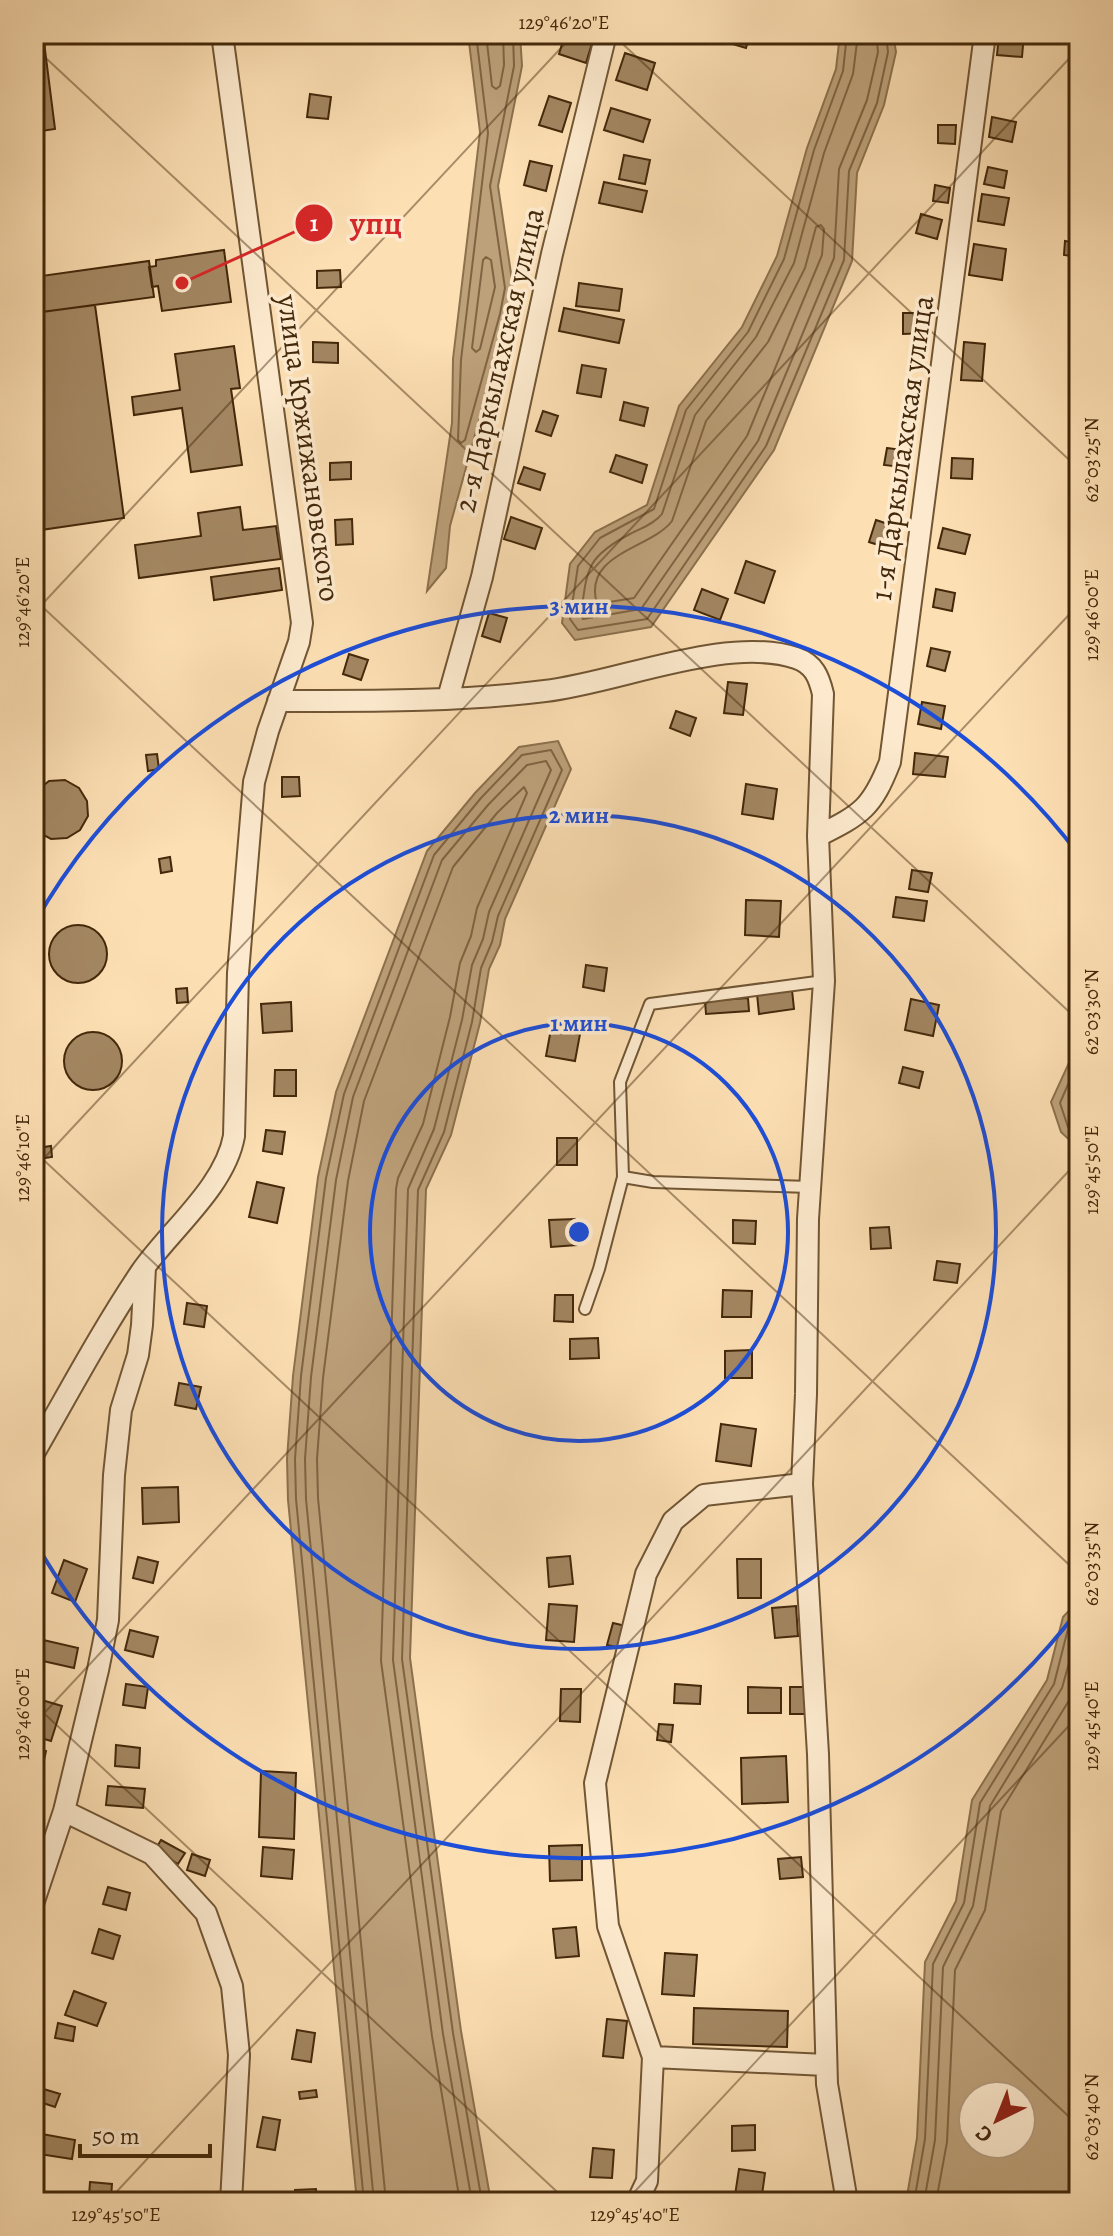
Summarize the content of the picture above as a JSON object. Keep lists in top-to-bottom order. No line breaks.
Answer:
{"streets":{"street":["2-я Даркылахская улица","улица Кржижановского","1-я Даркылахская улица"]},"places":["упц"],"scale_bar":"50 m","north":"bottom left","coordinates":["129°46'20\"E","62°03'25\"N","129°46'00\"E","62°03'30\"N","129°46'10\"E","129°45'50\"E","62°03'35\"N","129°45'40\"E","62°03'40\"N"],"rings":["3 мин","2 мин","1 мин"]}
